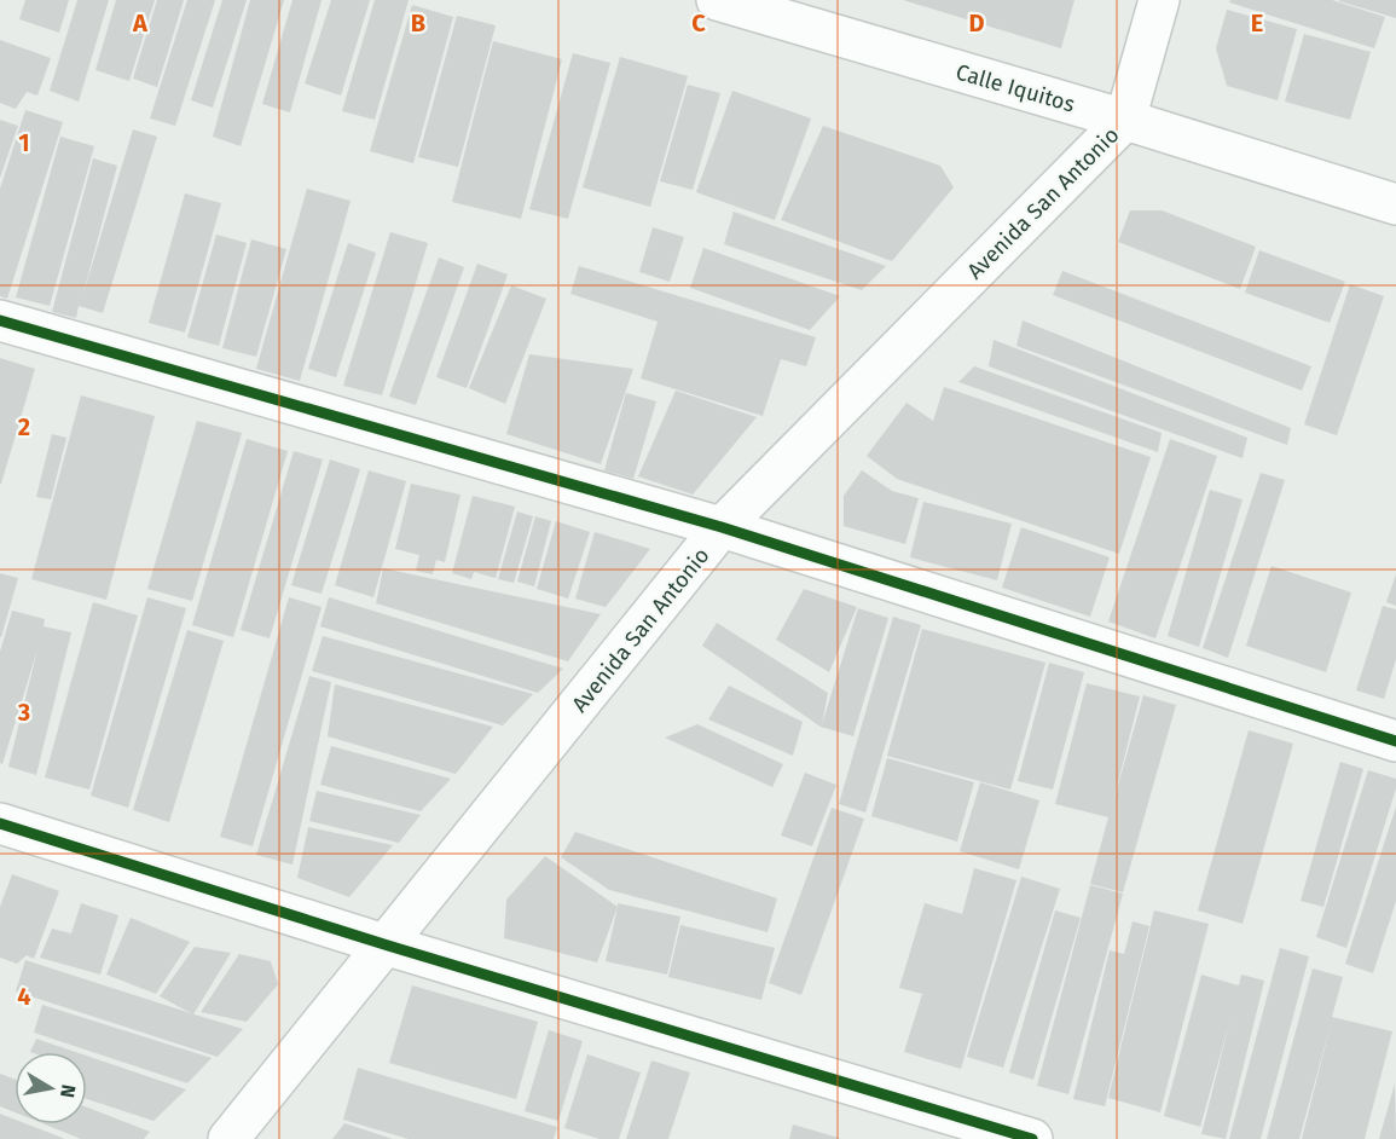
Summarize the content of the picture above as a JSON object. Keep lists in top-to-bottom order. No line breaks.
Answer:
{"streets":{"street":["Calle Iquitos","Avenida San Antonio"]},"crossings":[["Calle Iquitos","Avenida San Antonio"]],"north":"right","grid":{"columns":["A","B","C","D","E"],"rows":["1","2","3","4"]}}
